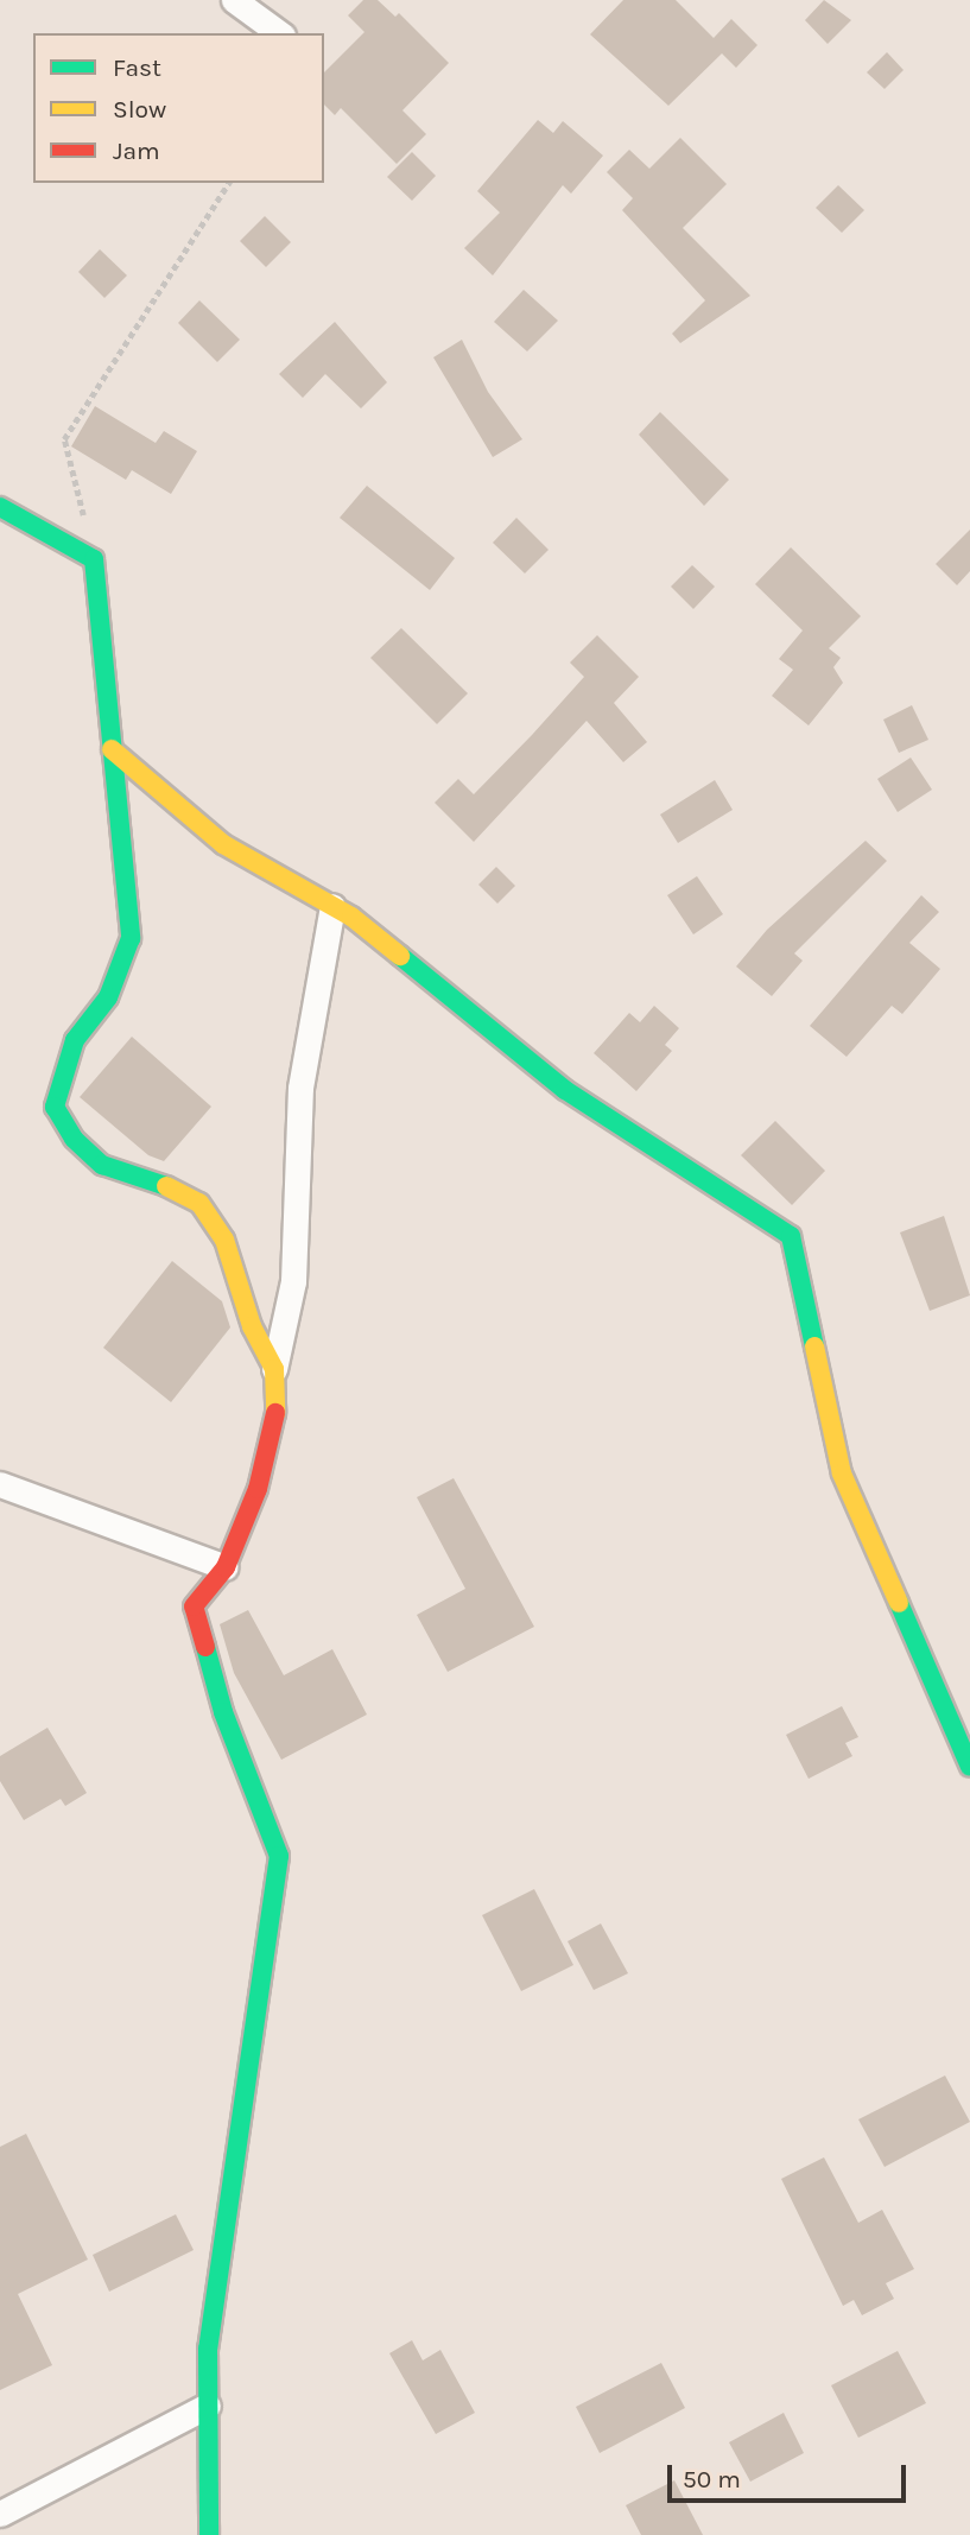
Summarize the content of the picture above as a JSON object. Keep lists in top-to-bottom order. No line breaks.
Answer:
{"legend":["Fast","Slow","Jam"],"scale_bar":"50 m"}
